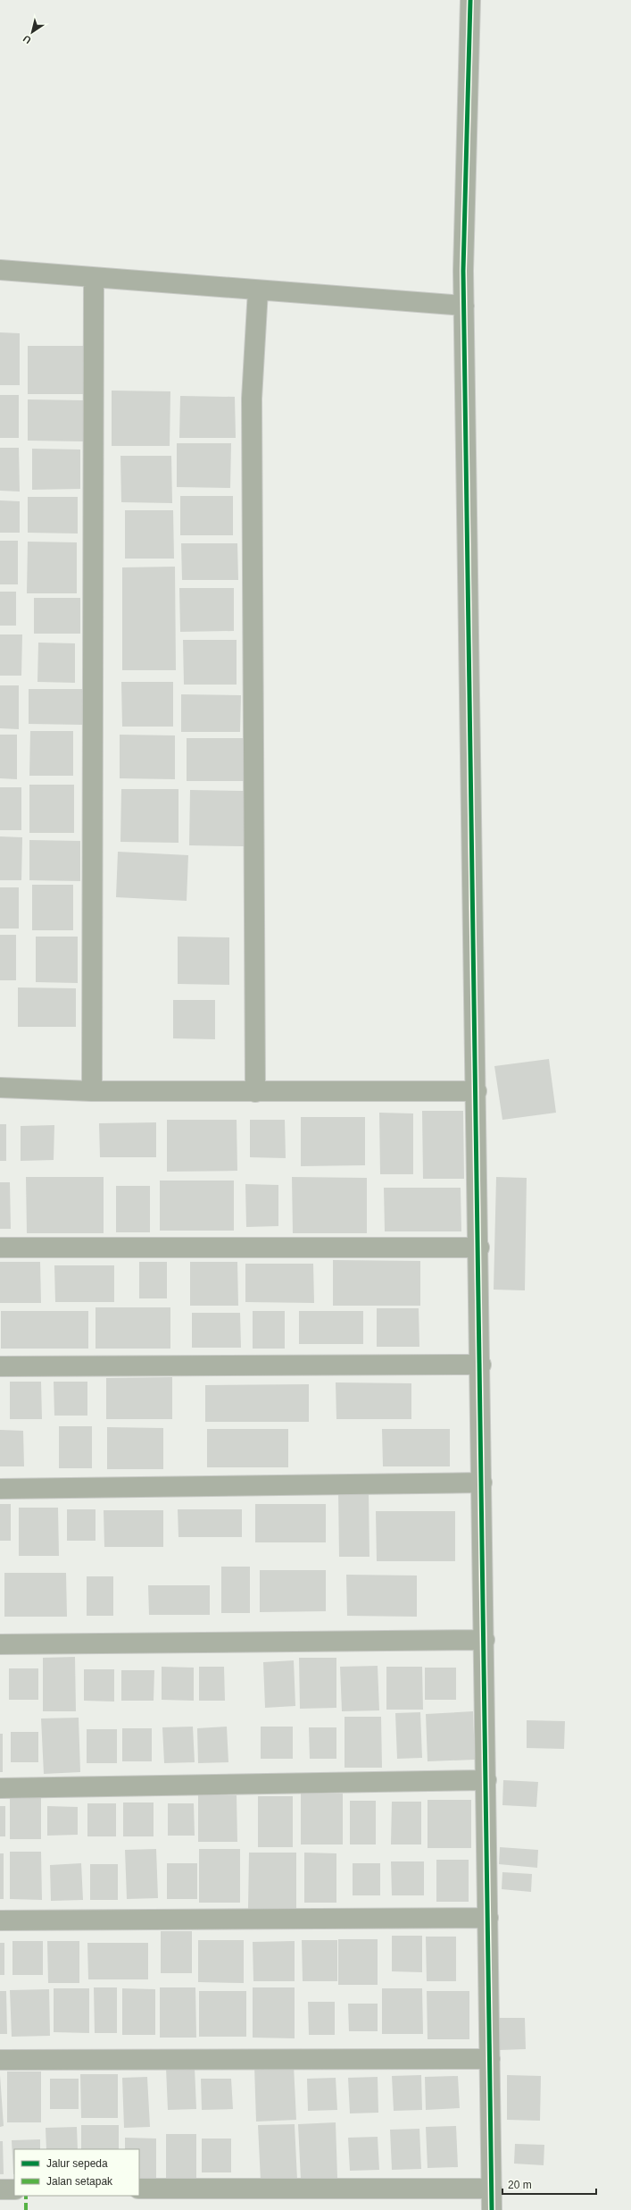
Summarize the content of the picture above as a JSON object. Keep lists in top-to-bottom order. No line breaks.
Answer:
{"legend":["Jalur sepeda","Jalan setapak"],"scale_bar":"20 m","north":"bottom left"}
